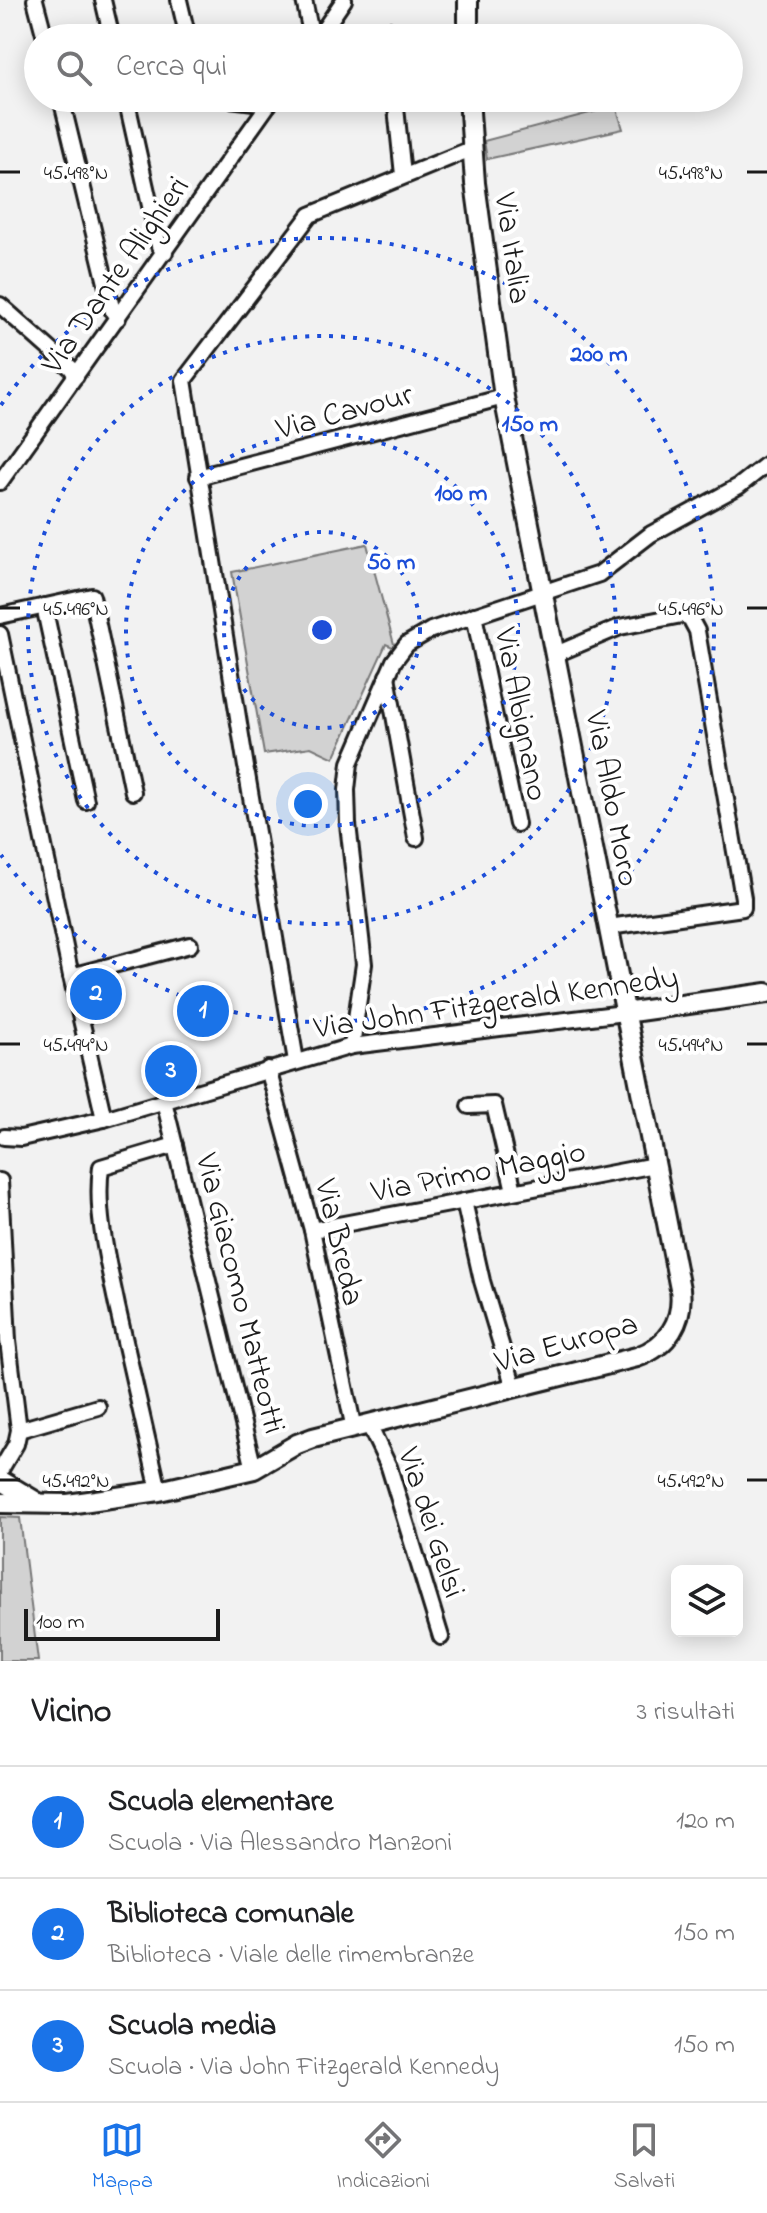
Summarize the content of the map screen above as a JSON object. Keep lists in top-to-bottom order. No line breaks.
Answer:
{"streets":{"street":["Via Italia","Via Dante Alighieri","Via Cavour","Via Albignano","Via Aldo Moro","Via John Fitzgerald Kennedy","Via Primo Maggio","Via Breda","Via Giacomo Matteotti","Via Europa","Via dei Gelsi"]},"crossings":[["Via Italia","Via Cavour"],["Via Italia","Via Albignano"],["Via Italia","Via Aldo Moro"],["Via Albignano","Via Aldo Moro"],["Via Albignano","Via John Fitzgerald Kennedy"],["Via Aldo Moro","Via John Fitzgerald Kennedy"],["Via Aldo Moro","Via Europa"],["Via John Fitzgerald Kennedy","Via Breda"],["Via John Fitzgerald Kennedy","Via Giacomo Matteotti"],["Via John Fitzgerald Kennedy","Via Europa"],["Via Primo Maggio","Via Breda"],["Via Primo Maggio","Via Europa"],["Via Breda","Via Europa"],["Via Breda","Via dei Gelsi"],["Via Giacomo Matteotti","Via Europa"],["Via Europa","Via dei Gelsi"]],"scale_bar":"100 m","page":{"search":"Cerca qui","pins":["2","1","3"],"scale":"100 m","heading":["Vicino","3 risultati"],"list":[{"mark":"1","name":"Scuola elementare","note":"Scuola · Via Alessandro Manzoni","value":"120 m"},{"mark":"2","name":"Biblioteca comunale","note":"Biblioteca · Viale delle rimembranze","value":"150 m"},{"mark":"3","name":"Scuola media","note":"Scuola · Via John Fitzgerald Kennedy","value":"150 m"}],"nav":["Mappa","Indicazioni","Salvati"]},"coordinates":["45.498°N","45.496°N","45.494°N","45.492°N"],"rings":["200 m","150 m","100 m","50 m"]}
